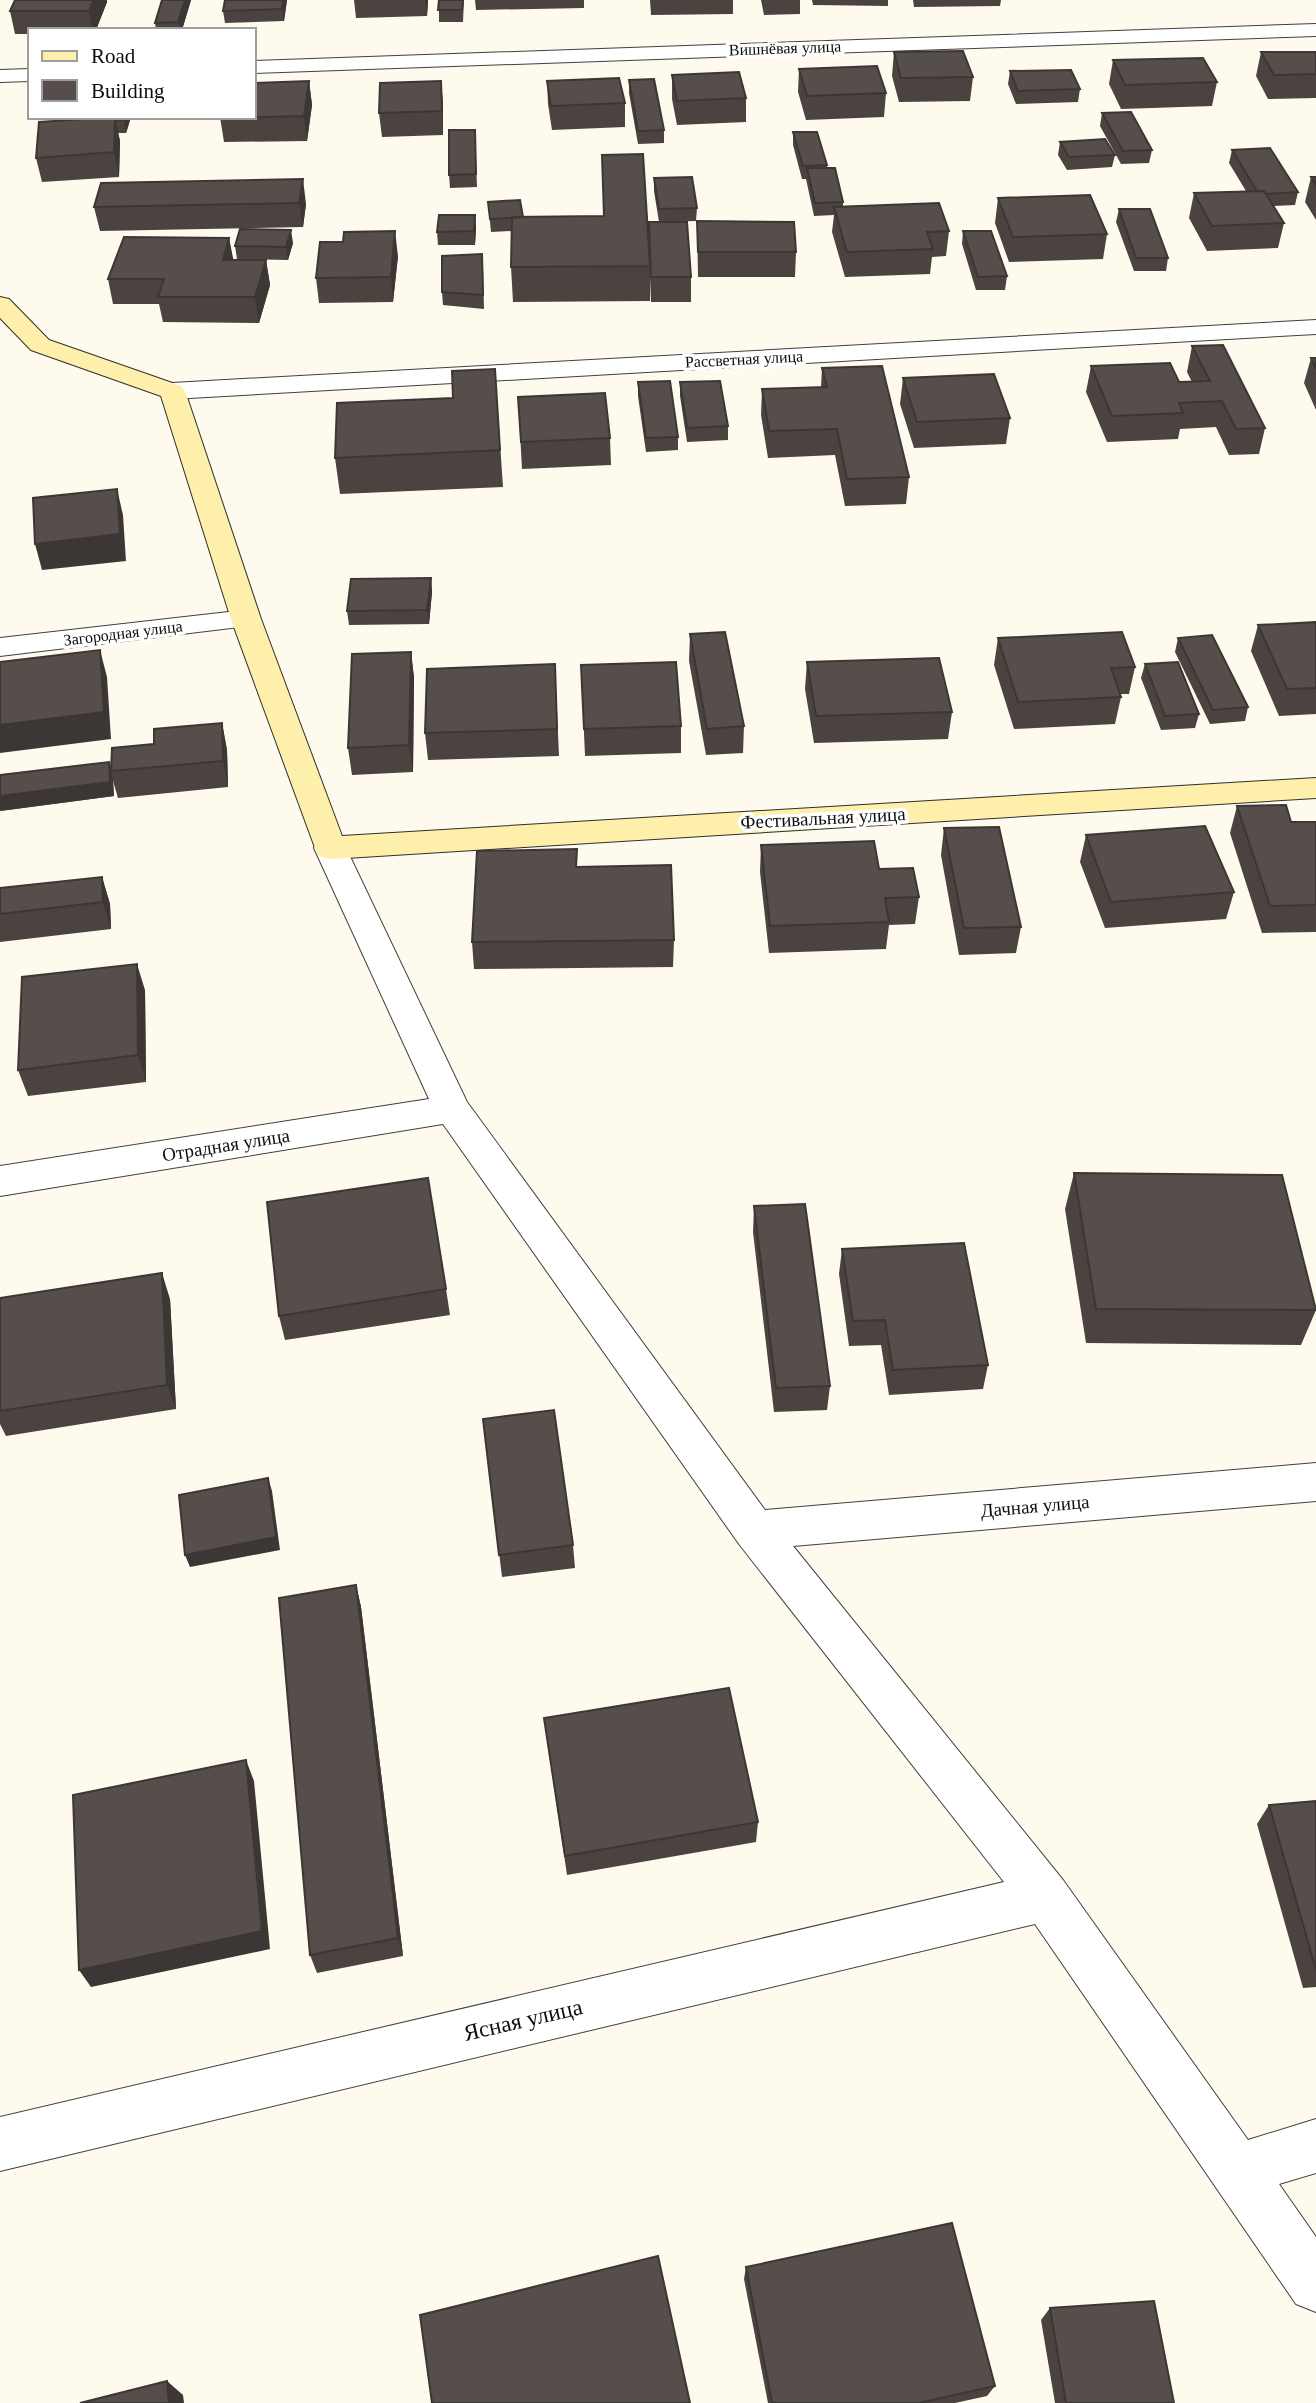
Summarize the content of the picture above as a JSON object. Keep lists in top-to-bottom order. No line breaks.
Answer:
{"streets":{"street":["Вишнёвая улица","Рассветная улица","Загородная улица","Фестивальная улица","Отрадная улица","Дачная улица","Ясная улица"]},"legend":["Road","Building"]}
